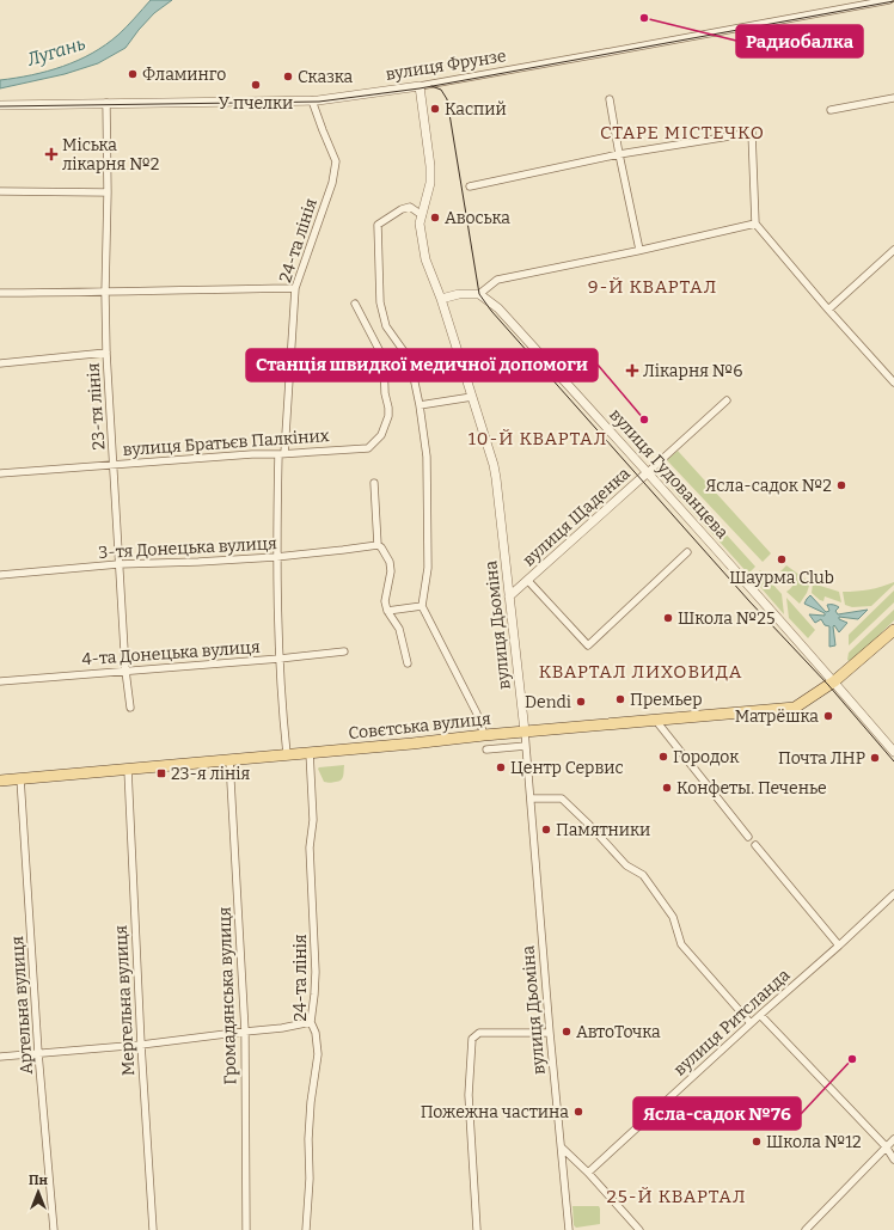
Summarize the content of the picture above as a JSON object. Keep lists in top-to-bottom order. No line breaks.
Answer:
{"streets":{"main road":["Совєтська вулиця"],"street":["вулиця Фрунзе","24-та лінія","23-тя лінія","вулиця Братьєв Палкіних","вулиця Гудованцева","вулиця Щаденка","3-тя Донецька вулиця","вулиця Дьоміна","4-та Донецька вулиця","Громадянська вулиця","Мергельна вулиця","Артельна вулиця","вулиця Ритсланда"]},"crossings":[["вулиця Фрунзе","24-та лінія"],["вулиця Фрунзе","23-тя лінія"],["вулиця Фрунзе","вулиця Дьоміна"],["24-та лінія","вулиця Братьєв Палкіних"],["24-та лінія","3-тя Донецька вулиця"],["24-та лінія","4-та Донецька вулиця"],["24-та лінія","Совєтська вулиця"],["23-тя лінія","вулиця Братьєв Палкіних"],["23-тя лінія","3-тя Донецька вулиця"],["23-тя лінія","4-та Донецька вулиця"],["вулиця Гудованцева","вулиця Щаденка"],["вулиця Гудованцева","Совєтська вулиця"],["вулиця Щаденка","вулиця Дьоміна"],["вулиця Дьоміна","Совєтська вулиця"],["Совєтська вулиця","Громадянська вулиця"],["Совєтська вулиця","Мергельна вулиця"],["Совєтська вулиця","Артельна вулиця"]],"districts":["СТАРЕ МІСТЕЧКО","9-Й КВАРТАЛ","10-Й КВАРТАЛ","КВАРТАЛ ЛИХОВИДА","25-Й КВАРТАЛ"],"water":["Лугань"],"places":{"other":["Радиобалка","Фламинго","Сказка","У пчелки","Каспий","Авоська","Станція швидкої медичної допомоги","Ясла-садок №2","Шаурма Club","Школа №25","Премьер","Dendi","Матрёшка","Городок","Почта ЛНР","Центр Сервис","Конфеты. Печенье","Памятники","АвтоТочка","Ясла-садок №76","Пожежна частина","Школа №12"],"health":["Міська лікарня №2","Лікарня №6"],"transit":["23-я лінія"]},"north":"top"}
